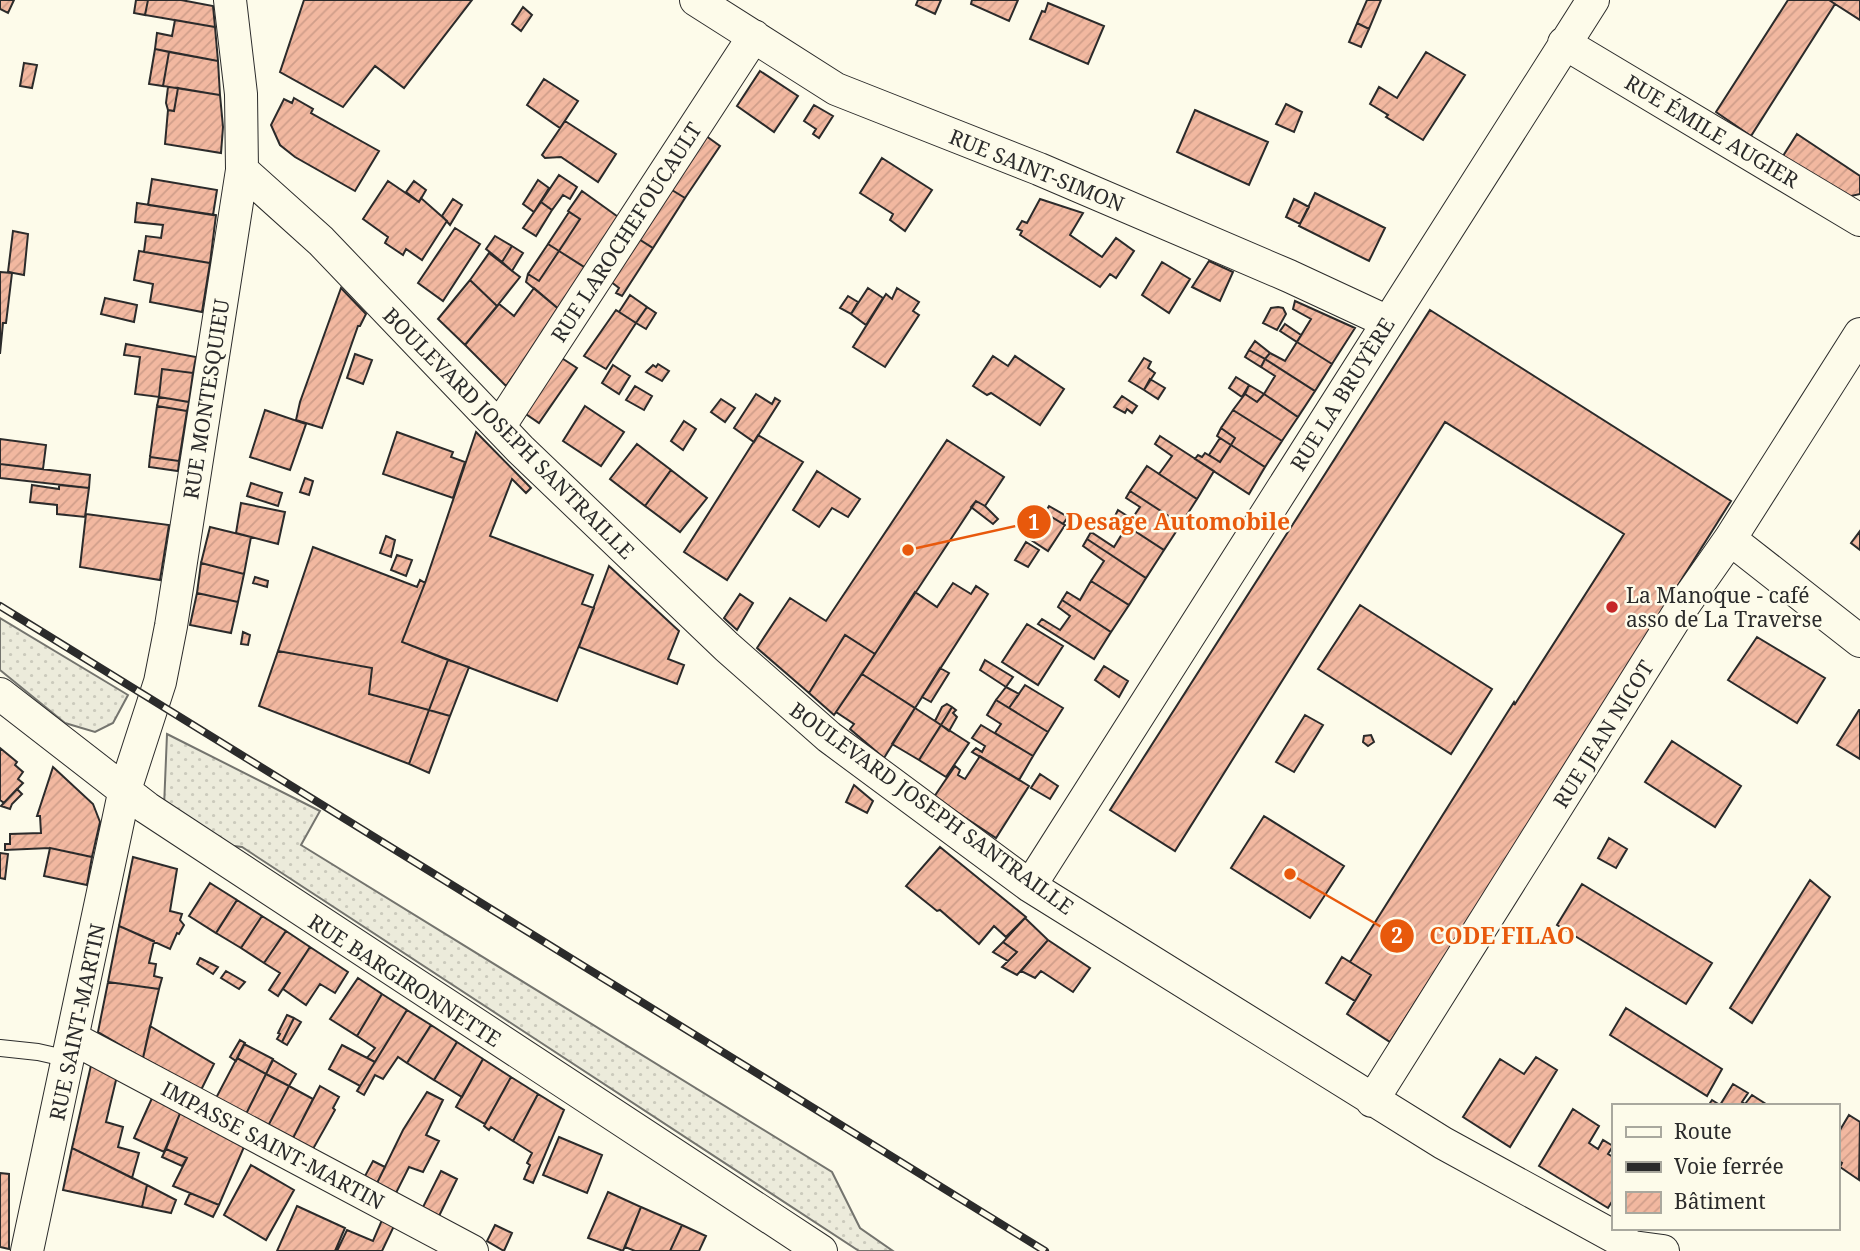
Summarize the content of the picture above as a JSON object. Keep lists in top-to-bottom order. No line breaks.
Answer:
{"streets":{"street":["RUE ÉMILE AUGIER","RUE SAINT-SIMON","RUE LAROCHEFOUCAULT","RUE LA BRUYÈRE","RUE MONTESQUIEU","BOULEVARD JOSEPH SANTRAILLE","RUE JEAN NICOT","RUE BARGIRONNETTE","RUE SAINT-MARTIN","IMPASSE SAINT-MARTIN"]},"crossings":[["RUE ÉMILE AUGIER","RUE LA BRUYÈRE"],["RUE SAINT-SIMON","RUE LAROCHEFOUCAULT"],["RUE SAINT-SIMON","RUE LA BRUYÈRE"],["RUE LAROCHEFOUCAULT","BOULEVARD JOSEPH SANTRAILLE"],["RUE LA BRUYÈRE","BOULEVARD JOSEPH SANTRAILLE"],["RUE MONTESQUIEU","BOULEVARD JOSEPH SANTRAILLE"],["RUE MONTESQUIEU","RUE BARGIRONNETTE"],["RUE MONTESQUIEU","RUE SAINT-MARTIN"],["BOULEVARD JOSEPH SANTRAILLE","RUE JEAN NICOT"],["RUE BARGIRONNETTE","RUE SAINT-MARTIN"],["RUE SAINT-MARTIN","IMPASSE SAINT-MARTIN"]],"places":["Desage Automobile","La Manoque - café asso de La Traverse","CODE FILAO"],"legend":["Route","Voie ferrée","Bâtiment"]}
